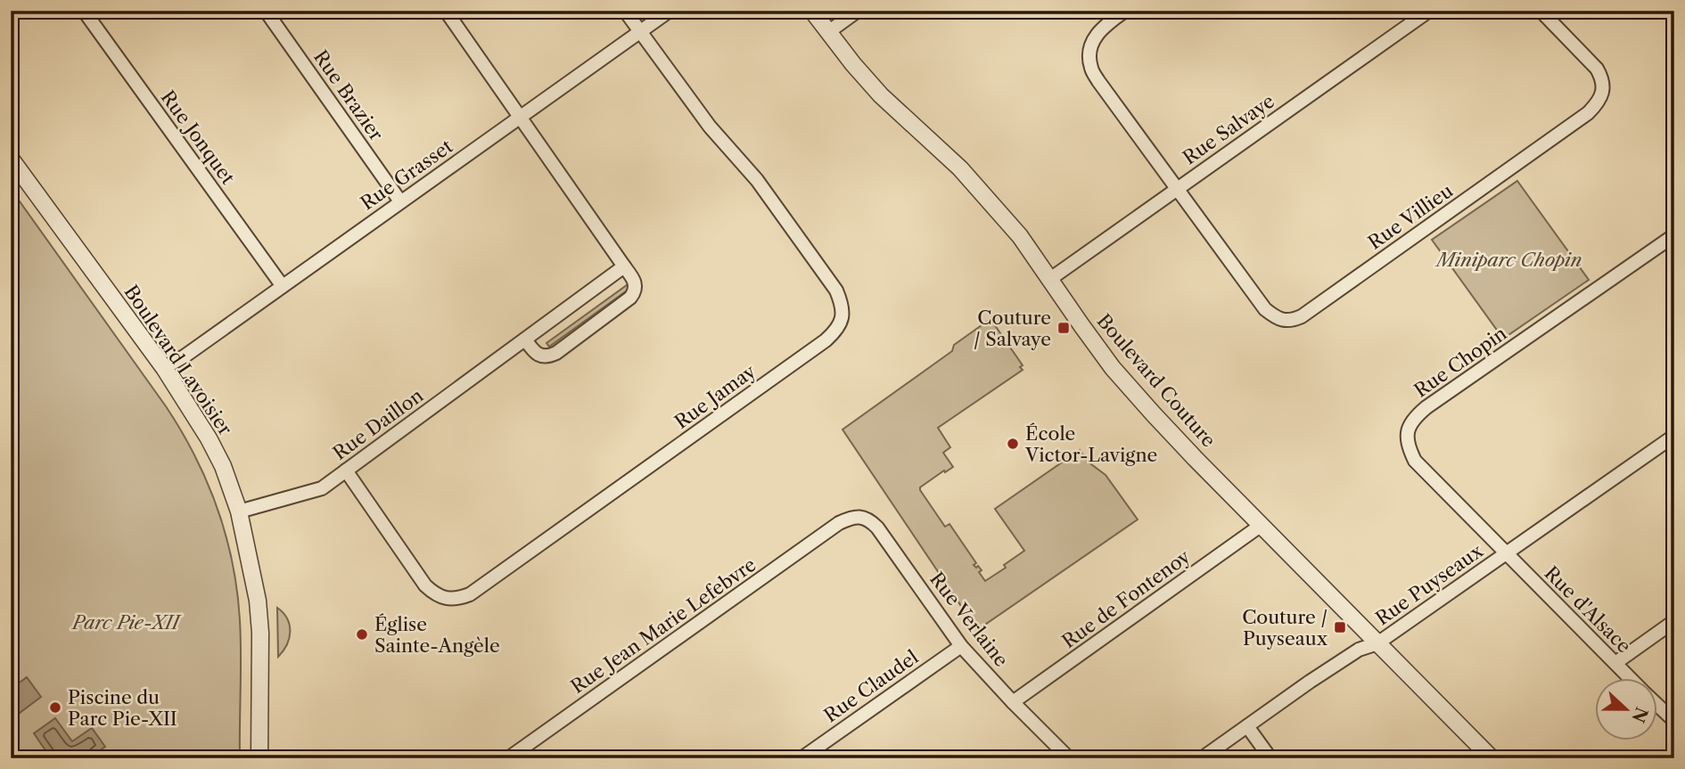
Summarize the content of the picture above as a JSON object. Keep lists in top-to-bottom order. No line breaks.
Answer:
{"streets":{"street":["Rue Brazier","Rue Salvaye","Rue Jonquet","Rue Grasset","Rue Villieu","Boulevard Lavoisier","Rue Chopin","Boulevard Couture","Rue Jamay","Rue Daillon","Rue Puyseaux","Rue de Fontenoy","Rue d'Alsace","Rue Verlaine","Rue Jean Marie Lefebvre","Rue Claudel"]},"crossings":[["Rue Brazier","Rue Grasset"],["Rue Salvaye","Rue Villieu"],["Rue Salvaye","Boulevard Couture"],["Rue Jonquet","Rue Grasset"],["Rue Grasset","Boulevard Lavoisier"],["Rue Grasset","Rue Jamay"],["Boulevard Lavoisier","Rue Daillon"],["Rue Chopin","Rue Puyseaux"],["Rue Chopin","Rue d'Alsace"],["Boulevard Couture","Rue Puyseaux"],["Boulevard Couture","Rue de Fontenoy"],["Rue Jamay","Rue Daillon"],["Rue Puyseaux","Rue d'Alsace"],["Rue de Fontenoy","Rue Verlaine"],["Rue Verlaine","Rue Jean Marie Lefebvre"],["Rue Verlaine","Rue Claudel"]],"parks":["Miniparc Chopin","Parc Pie-XII"],"places":{"transit":["Couture / Salvaye","Couture / Puyseaux"],"other":["École Victor-Lavigne","Église Sainte-Angèle","Piscine du Parc Pie-XII"]},"north":"right"}
